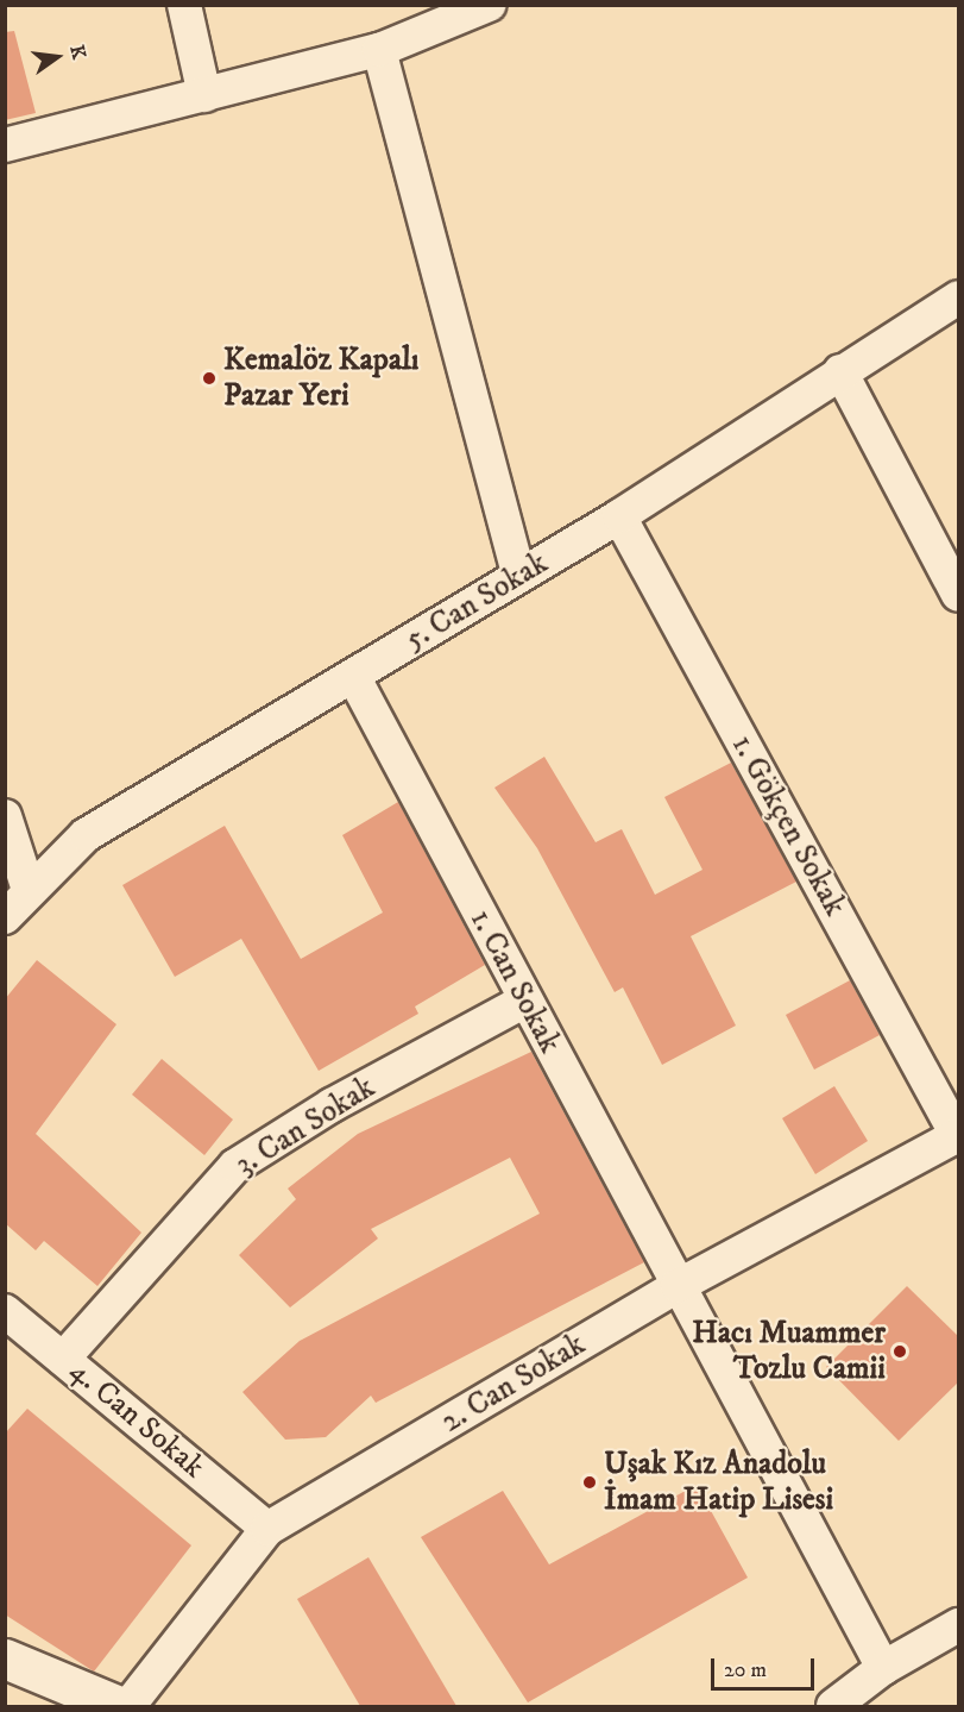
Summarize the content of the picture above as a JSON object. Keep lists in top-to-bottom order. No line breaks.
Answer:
{"streets":{"street":["5. Can Sokak","1. Gökçen Sokak","1. Can Sokak","3. Can Sokak","2. Can Sokak","4. Can Sokak"]},"crossings":[["5. Can Sokak","1. Gökçen Sokak"],["5. Can Sokak","1. Can Sokak"],["1. Gökçen Sokak","2. Can Sokak"],["1. Can Sokak","3. Can Sokak"],["1. Can Sokak","2. Can Sokak"],["3. Can Sokak","4. Can Sokak"],["2. Can Sokak","4. Can Sokak"]],"places":["Kemalöz Kapalı Pazar Yeri","Hacı Muammer Tozlu Camii","Uşak Kız Anadolu İmam Hatip Lisesi"],"scale_bar":"20 m","north":"right"}
